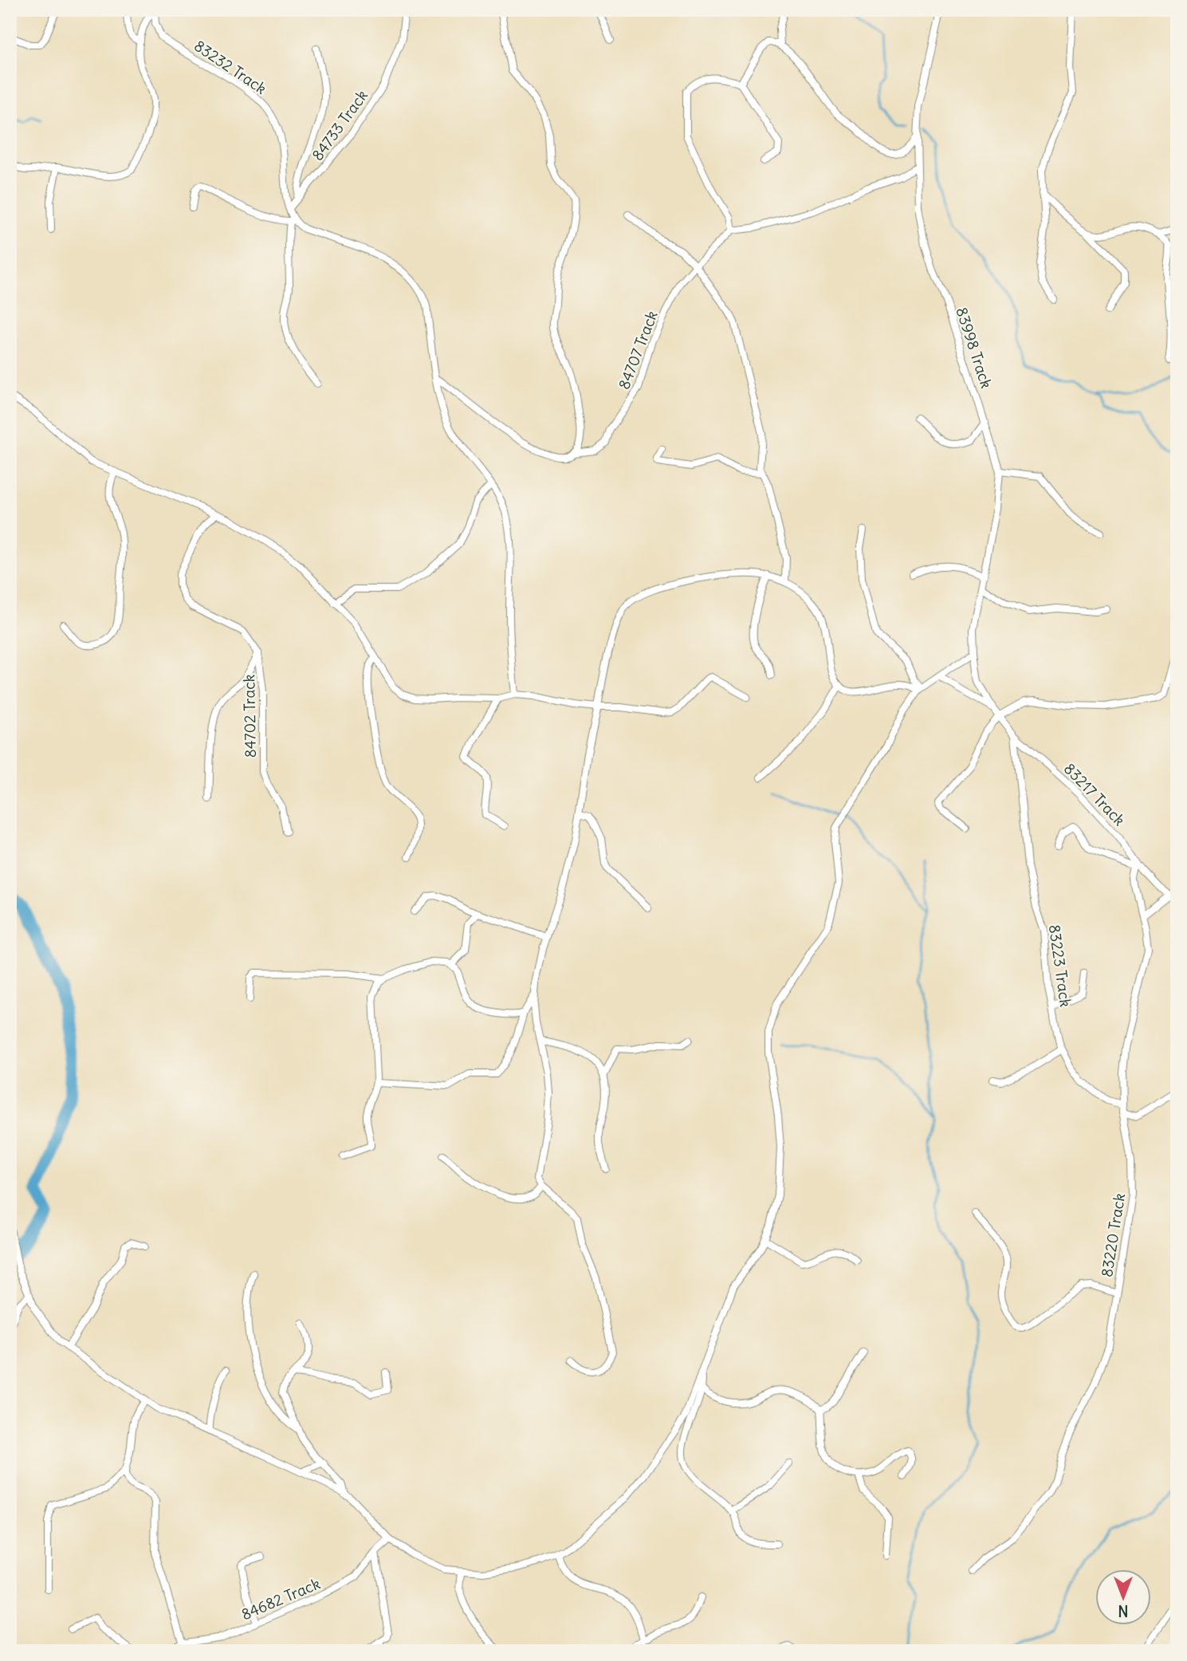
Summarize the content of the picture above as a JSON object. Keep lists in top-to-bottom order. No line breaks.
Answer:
{"streets":{"street":["83232 Track","84733 Track","83998 Track","84707 Track","84702 Track","83217 Track","83223 Track","83220 Track","84682 Track"]},"crossings":[["83232 Track","84733 Track"],["83998 Track","83217 Track"],["83217 Track","83223 Track"],["83217 Track","83220 Track"],["83223 Track","83220 Track"]],"north":"bottom"}
